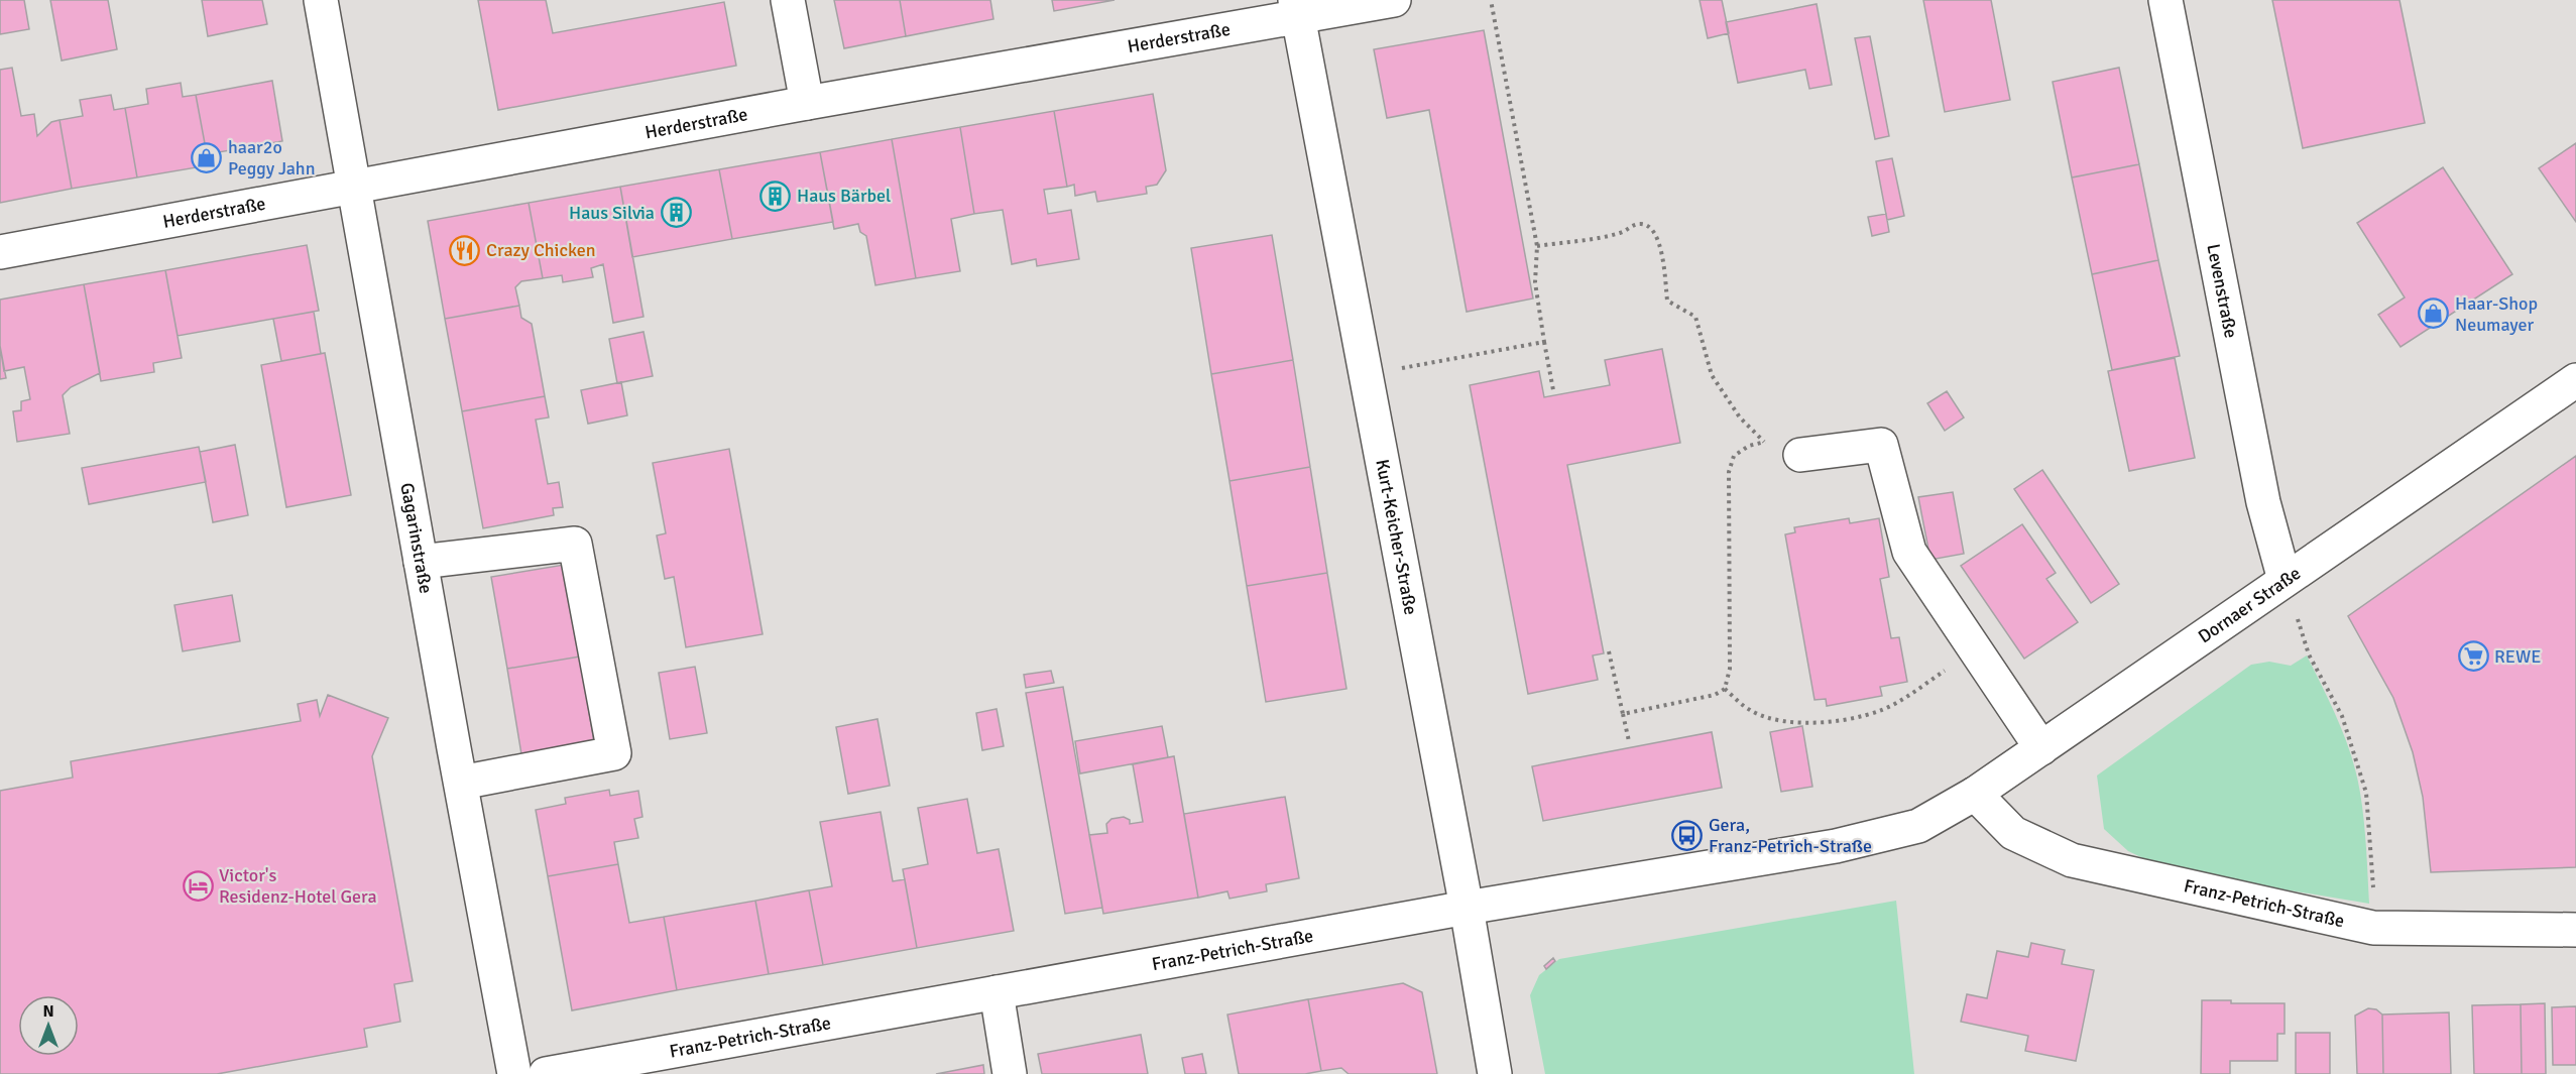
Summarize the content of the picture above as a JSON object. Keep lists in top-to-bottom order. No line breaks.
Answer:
{"streets":{"street":["Herderstraße","Levenstraße","Kurt-Keicher-Straße","Gagarinstraße","Dornaer Straße","Franz-Petrich-Straße"]},"crossings":[["Herderstraße","Kurt-Keicher-Straße"],["Herderstraße","Gagarinstraße"],["Levenstraße","Dornaer Straße"],["Kurt-Keicher-Straße","Franz-Petrich-Straße"],["Dornaer Straße","Franz-Petrich-Straße"]],"places":{"shop":["haar2o Peggy Jahn","Haar-Shop Neumayer"],"building":["Haus Bärbel","Haus Silvia"],"restaurant":["Crazy Chicken"],"supermarket":["REWE"],"bus stop":["Gera, Franz-Petrich-Straße"],"hotel":["Victor's Residenz-Hotel Gera"]},"north":"top"}
